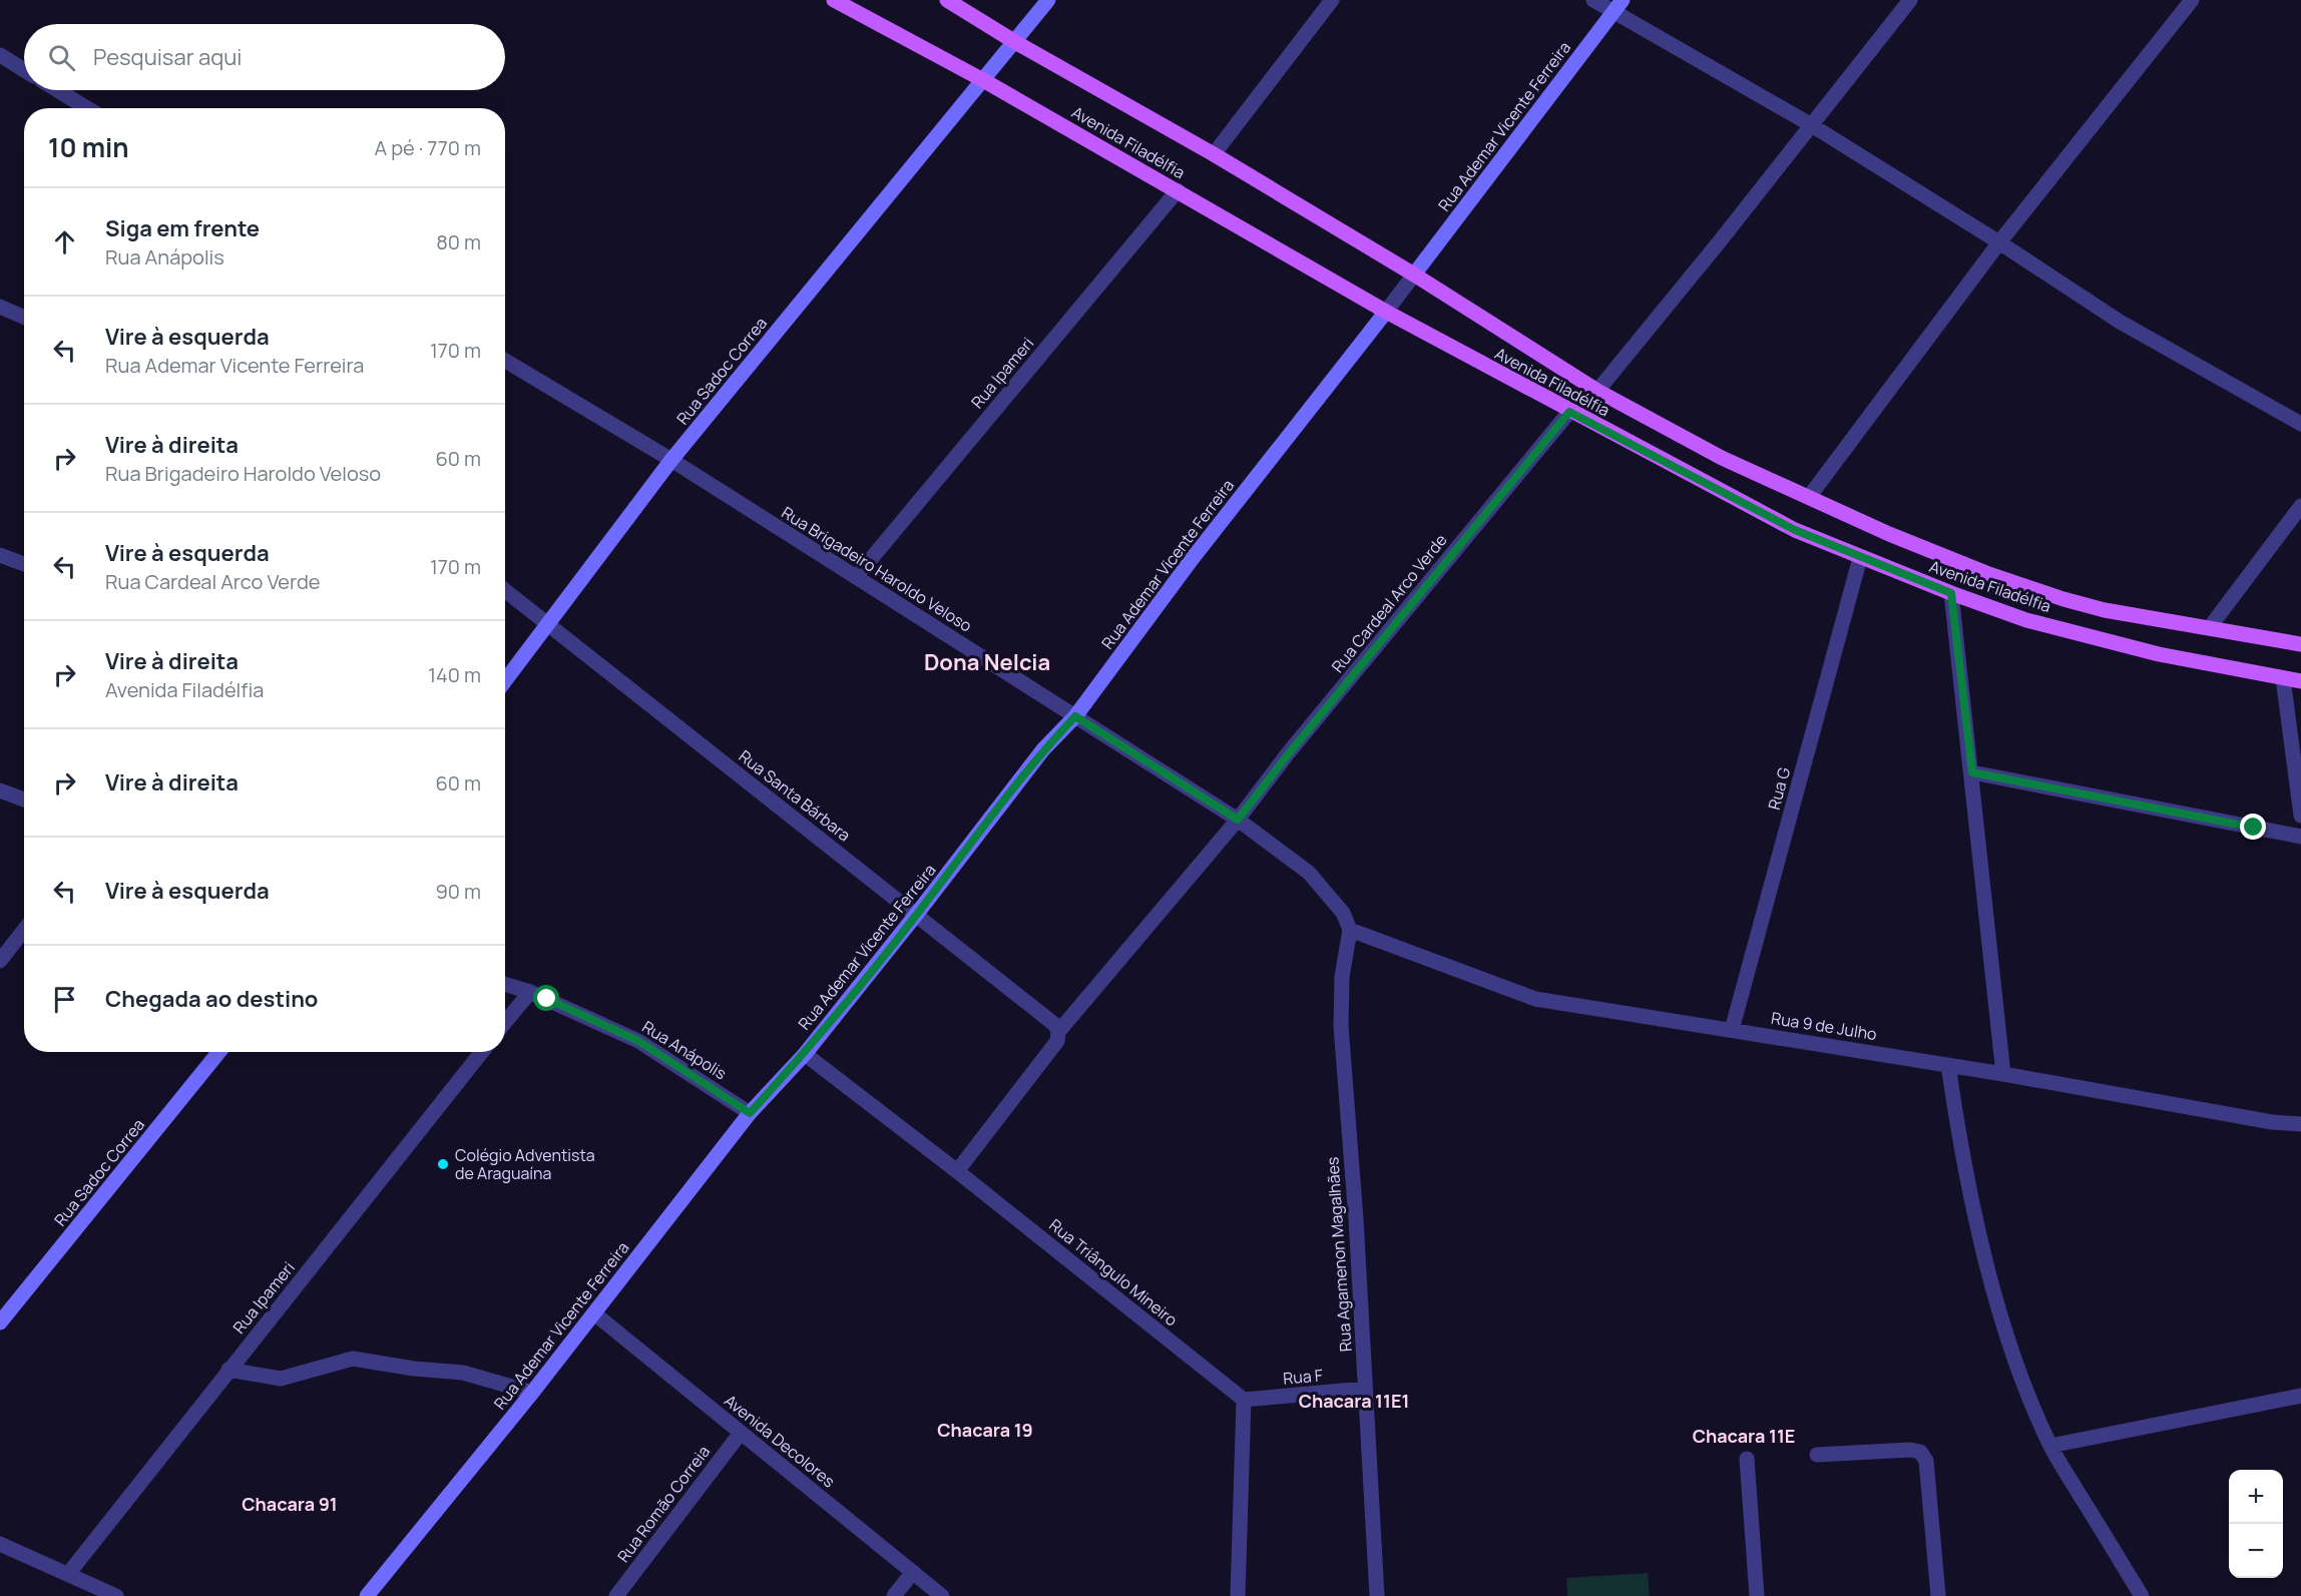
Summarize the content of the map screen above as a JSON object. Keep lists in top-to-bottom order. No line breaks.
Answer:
{"streets":{"main road":["Avenida Filadélfia"],"street":["Rua Ademar Vicente Ferreira","Rua Sadoc Correa","Rua Ipameri","Rua Brigadeiro Haroldo Veloso","Rua Cardeal Arco Verde","Rua G","Rua Santa Bárbara","Rua 9 de Julho","Rua Anápolis","Rua Agamenon Magalhães","Rua Triângulo Mineiro","Rua F","Avenida Decolores","Rua Romão Correia"]},"crossings":[["Rua Ademar Vicente Ferreira","Avenida Filadélfia"],["Rua Ademar Vicente Ferreira","Rua Brigadeiro Haroldo Veloso"],["Rua Ademar Vicente Ferreira","Rua Santa Bárbara"],["Rua Ademar Vicente Ferreira","Rua Anápolis"],["Rua Ademar Vicente Ferreira","Rua Triângulo Mineiro"],["Rua Ademar Vicente Ferreira","Avenida Decolores"],["Avenida Filadélfia","Rua Sadoc Correa"],["Avenida Filadélfia","Rua Ipameri"],["Avenida Filadélfia","Rua Cardeal Arco Verde"],["Avenida Filadélfia","Rua G"],["Rua Sadoc Correa","Rua Brigadeiro Haroldo Veloso"],["Rua Sadoc Correa","Rua Santa Bárbara"],["Rua Ipameri","Rua Brigadeiro Haroldo Veloso"],["Rua Brigadeiro Haroldo Veloso","Rua Cardeal Arco Verde"],["Rua Brigadeiro Haroldo Veloso","Rua 9 de Julho"],["Rua Brigadeiro Haroldo Veloso","Rua Agamenon Magalhães"],["Rua Cardeal Arco Verde","Rua Santa Bárbara"],["Rua G","Rua 9 de Julho"],["Rua 9 de Julho","Rua Agamenon Magalhães"],["Rua Agamenon Magalhães","Rua F"],["Rua Triângulo Mineiro","Rua F"],["Avenida Decolores","Rua Romão Correia"]],"districts":["Dona Nelcia","Chacara 11E1","Chacara 19","Chacara 11E","Chacara 91"],"places":["Colégio Adventista de Araguaína"],"page":{"search":"Pesquisar aqui","heading":["10 min","A pé · 770 m"],"list":[["Siga em frente","Rua Anápolis","80 m"],["Vire à esquerda","Rua Ademar Vicente Ferreira","170 m"],["Vire à direita","Rua Brigadeiro Haroldo Veloso","60 m"],["Vire à esquerda","Rua Cardeal Arco Verde","170 m"],["Vire à direita","Avenida Filadélfia","140 m"],["Vire à direita","60 m"],["Vire à esquerda","90 m"],"Chegada ao destino"],"map_buttons":["+","−"]}}
